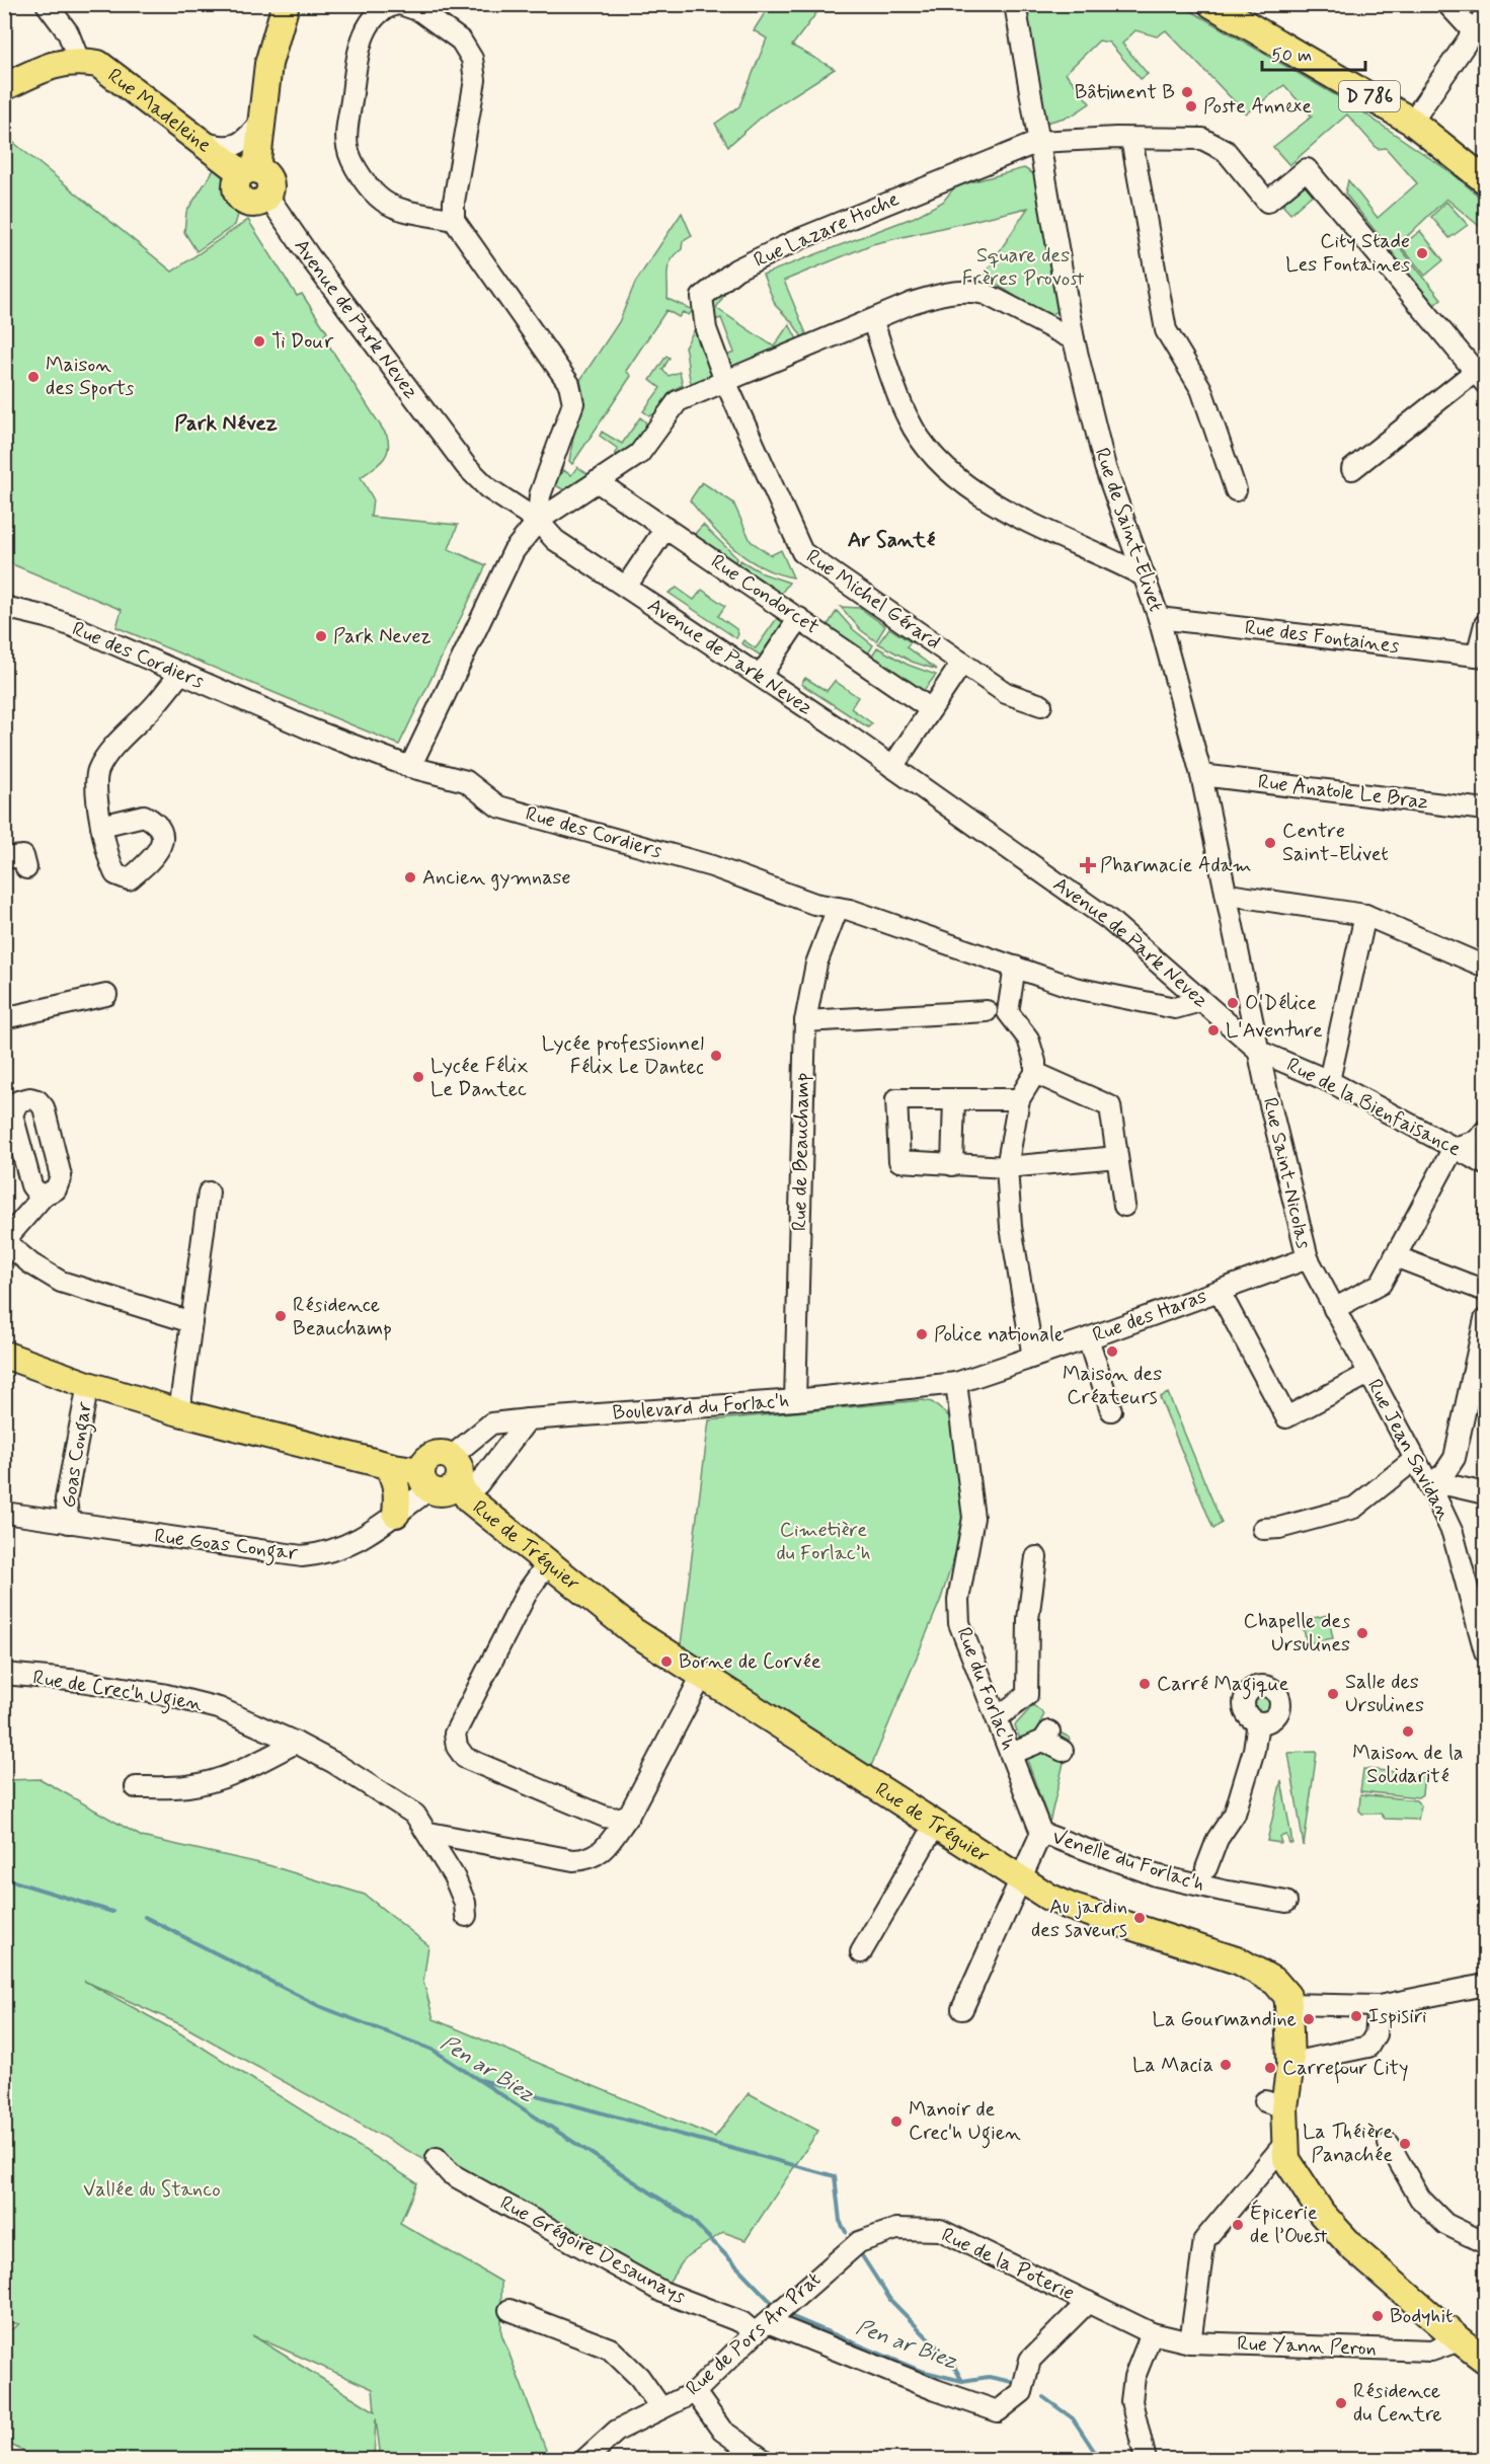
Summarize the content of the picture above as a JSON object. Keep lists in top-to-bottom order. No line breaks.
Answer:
{"streets":{"main road":["D 786","Rue Madeleine","Rue de Tréguier"],"street":["Rue Lazare Hoche","Avenue de Park Nevez","Rue de Saint-Elivet","Rue Condorcet","Rue Michel Gérard","Rue des Fontaines","Rue des Cordiers","Rue Anatole Le Braz","Rue de la Bienfaisance","Rue de Beauchamp","Rue Saint-Nicolas","Rue des Haras","Boulevard du Forlac'h","Rue Jean Savidan","Goas Congar","Rue Goas Congar","Rue du Forlac'h","Rue de Crec'h Ugien","Venelle du Forlac'h","Rue Grégoire Desaunays","Rue de la Poterie","Rue de Pors An Prat","Rue Yann Peron"]},"crossings":[["Rue Lazare Hoche","Rue de Saint-Elivet"],["Rue Lazare Hoche","Rue Michel Gérard"],["Avenue de Park Nevez","Rue de Saint-Elivet"],["Avenue de Park Nevez","Rue des Cordiers"],["Avenue de Park Nevez","Rue de la Bienfaisance"],["Avenue de Park Nevez","Rue Saint-Nicolas"],["Rue de Saint-Elivet","Rue des Fontaines"],["Rue de Saint-Elivet","Rue Anatole Le Braz"],["Rue de Saint-Elivet","Rue de la Bienfaisance"],["Rue de Saint-Elivet","Rue Saint-Nicolas"],["Rue des Cordiers","Rue de Beauchamp"],["Rue de la Bienfaisance","Rue Saint-Nicolas"],["Rue de Beauchamp","Boulevard du Forlac'h"],["Rue Saint-Nicolas","Rue des Haras"],["Rue Saint-Nicolas","Rue Jean Savidan"],["Rue des Haras","Boulevard du Forlac'h"],["Rue des Haras","Rue Jean Savidan"],["Rue des Haras","Rue du Forlac'h"],["Boulevard du Forlac'h","Rue de Tréguier"],["Boulevard du Forlac'h","Rue du Forlac'h"],["Goas Congar","Rue Goas Congar"],["Rue du Forlac'h","Venelle du Forlac'h"],["Rue Grégoire Desaunays","Rue de la Poterie"],["Rue Grégoire Desaunays","Rue de Pors An Prat"],["Rue de la Poterie","Rue de Pors An Prat"],["Rue de la Poterie","Rue Yann Peron"]],"districts":["Park Névez","Ar Santé"],"water":["Pen ar Biez"],"parks":["Square des Frères Provost","Cimetière du Forlac’h","Vallée du Stanco"],"places":{"other":["Bâtiment B","Poste Annexe","City Stade Les Fontaines","Ti Dour","Maison des Sports","Park Nevez","Centre Saint-Elivet","Ancien gymnase","O'Délice","L'Aventure","Lycée professionnel Félix Le Dantec","Lycée Félix Le Dantec","Résidence Beauchamp","Police nationale","Maison des Créateurs","Chapelle des Ursulines","Borne de Corvée","Carré Magique","Salle des Ursulines","Maison de la Solidarité","Au jardin des saveurs","Ispisiri","La Gourmandine","La Macia","Carrefour City","Manoir de Crec'h Ugien","La Théière Panachée","Épicerie de l’Ouest","Bodyhit","Résidence du Centre"],"health":["Pharmacie Adam"]},"scale_bar":"50 m"}
